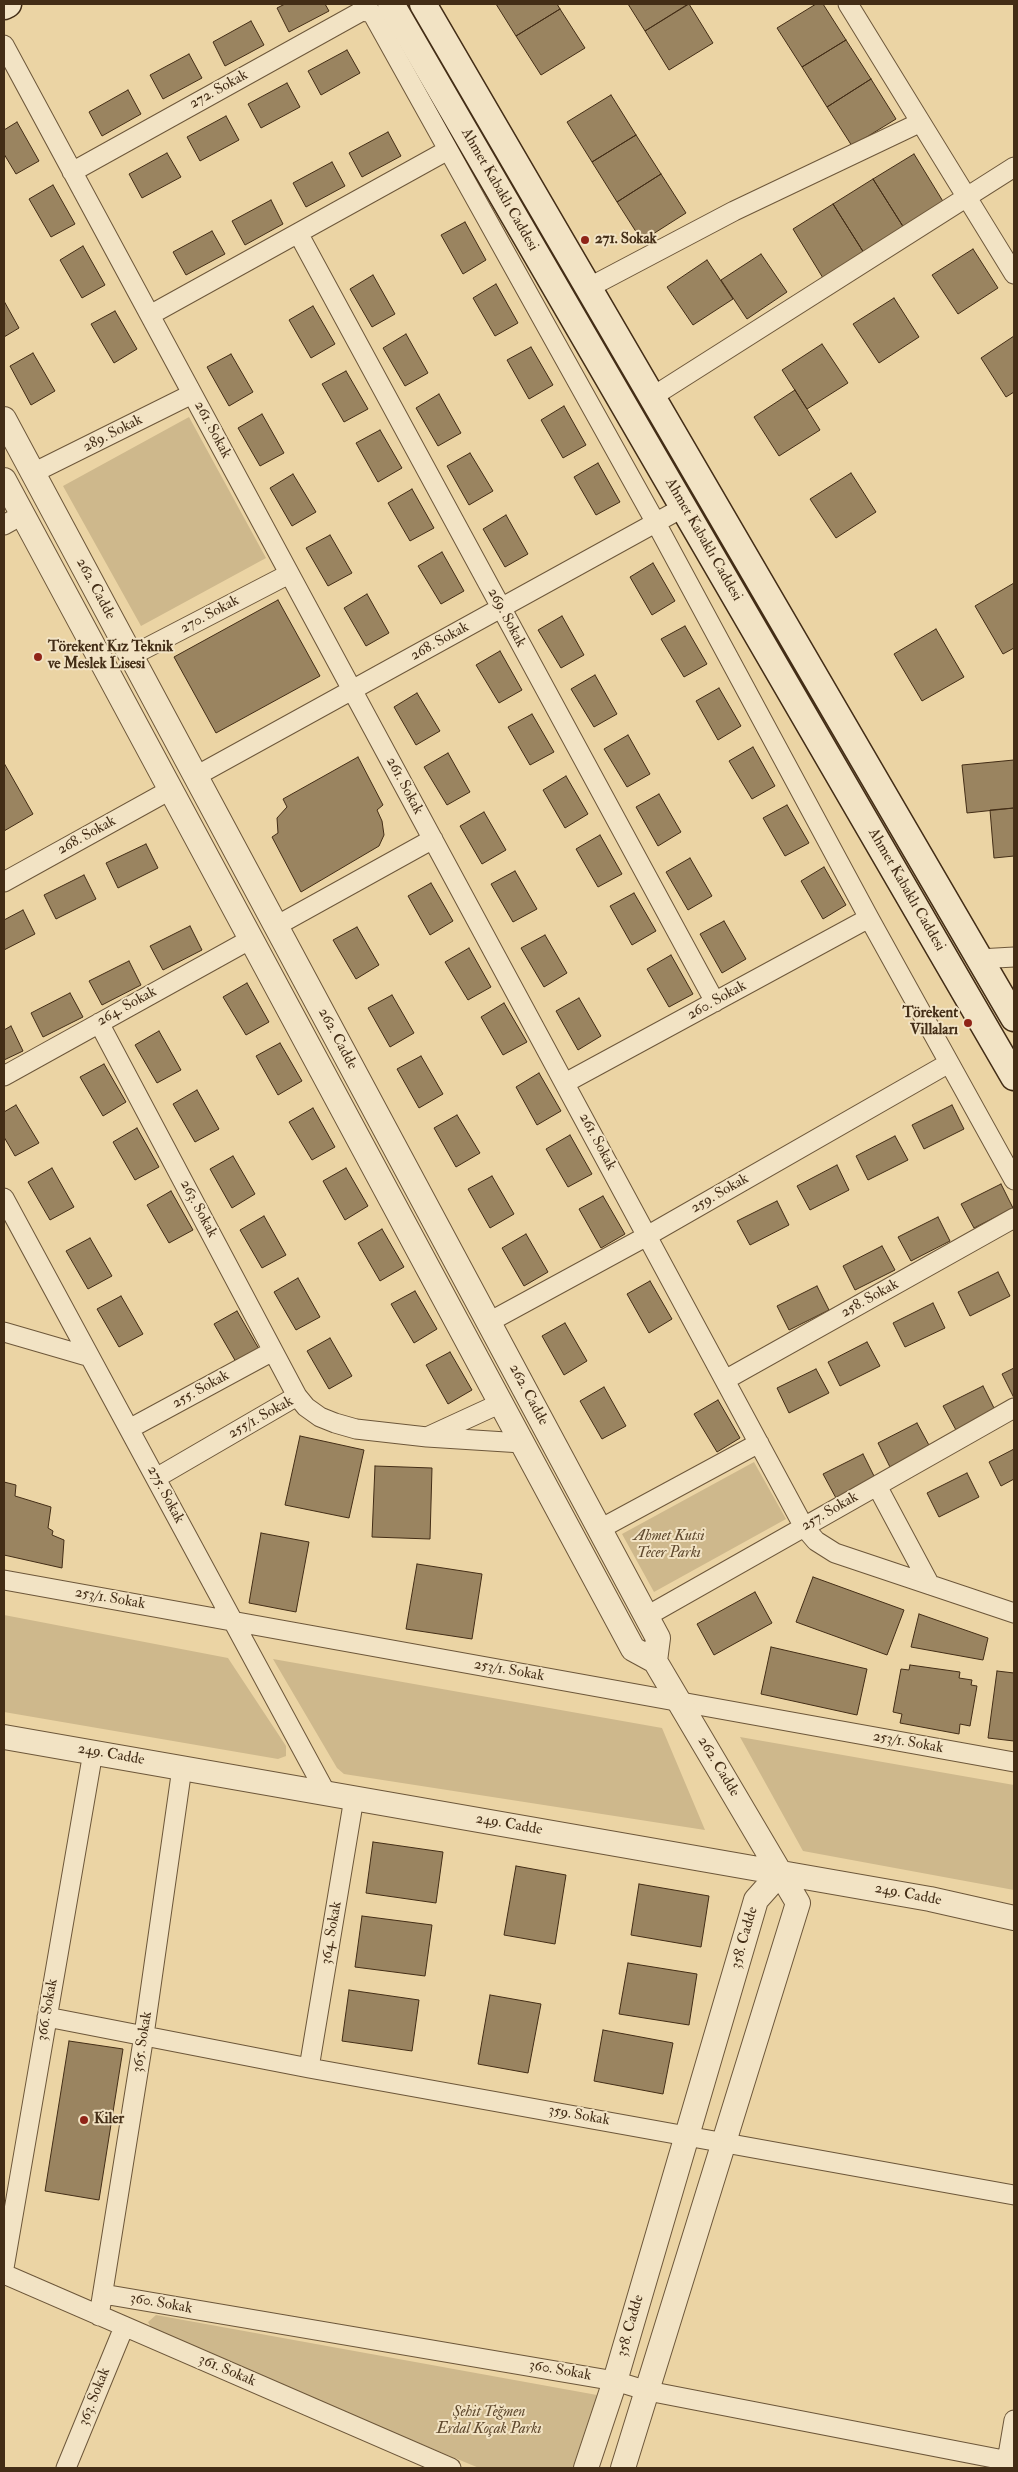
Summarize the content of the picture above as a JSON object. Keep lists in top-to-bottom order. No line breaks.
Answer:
{"streets":{"main road":["Ahmet Kabaklı Caddesi"],"street":["272. Sokak","261. Sokak","289. Sokak","262. Cadde","270. Sokak","269. Sokak","268. Sokak","260. Sokak","264. Sokak","259. Sokak","263. Sokak","258. Sokak","255. Sokak","255/1. Sokak","275. Sokak","257. Sokak","253/1. Sokak","249. Cadde","364. Sokak","358. Cadde","366. Sokak","365. Sokak","359. Sokak","360. Sokak","361. Sokak","363. Sokak"]},"crossings":[["272. Sokak","Ahmet Kabaklı Caddesi"],["272. Sokak","261. Sokak"],["Ahmet Kabaklı Caddesi","268. Sokak"],["261. Sokak","289. Sokak"],["261. Sokak","270. Sokak"],["261. Sokak","268. Sokak"],["261. Sokak","260. Sokak"],["261. Sokak","259. Sokak"],["261. Sokak","258. Sokak"],["261. Sokak","257. Sokak"],["289. Sokak","262. Cadde"],["262. Cadde","270. Sokak"],["262. Cadde","268. Sokak"],["262. Cadde","264. Sokak"],["262. Cadde","259. Sokak"],["262. Cadde","255/1. Sokak"],["262. Cadde","257. Sokak"],["262. Cadde","253/1. Sokak"],["262. Cadde","249. Cadde"],["262. Cadde","358. Cadde"],["269. Sokak","268. Sokak"],["269. Sokak","260. Sokak"],["264. Sokak","263. Sokak"],["263. Sokak","255. Sokak"],["263. Sokak","255/1. Sokak"],["255. Sokak","275. Sokak"],["255/1. Sokak","275. Sokak"],["275. Sokak","253/1. Sokak"],["275. Sokak","249. Cadde"],["249. Cadde","364. Sokak"],["249. Cadde","358. Cadde"],["249. Cadde","366. Sokak"],["249. Cadde","365. Sokak"],["364. Sokak","359. Sokak"],["358. Cadde","359. Sokak"],["358. Cadde","360. Sokak"],["366. Sokak","359. Sokak"],["365. Sokak","359. Sokak"],["365. Sokak","360. Sokak"],["365. Sokak","361. Sokak"],["361. Sokak","363. Sokak"]],"parks":["Ahmet Kutsi Tecer Parkı","Şehit Teğmen Erdal Koçak Parkı"],"places":["271. Sokak","Törekent Kız Teknik ve Meslek Lisesi","Törekent Villaları","Kiler"]}
